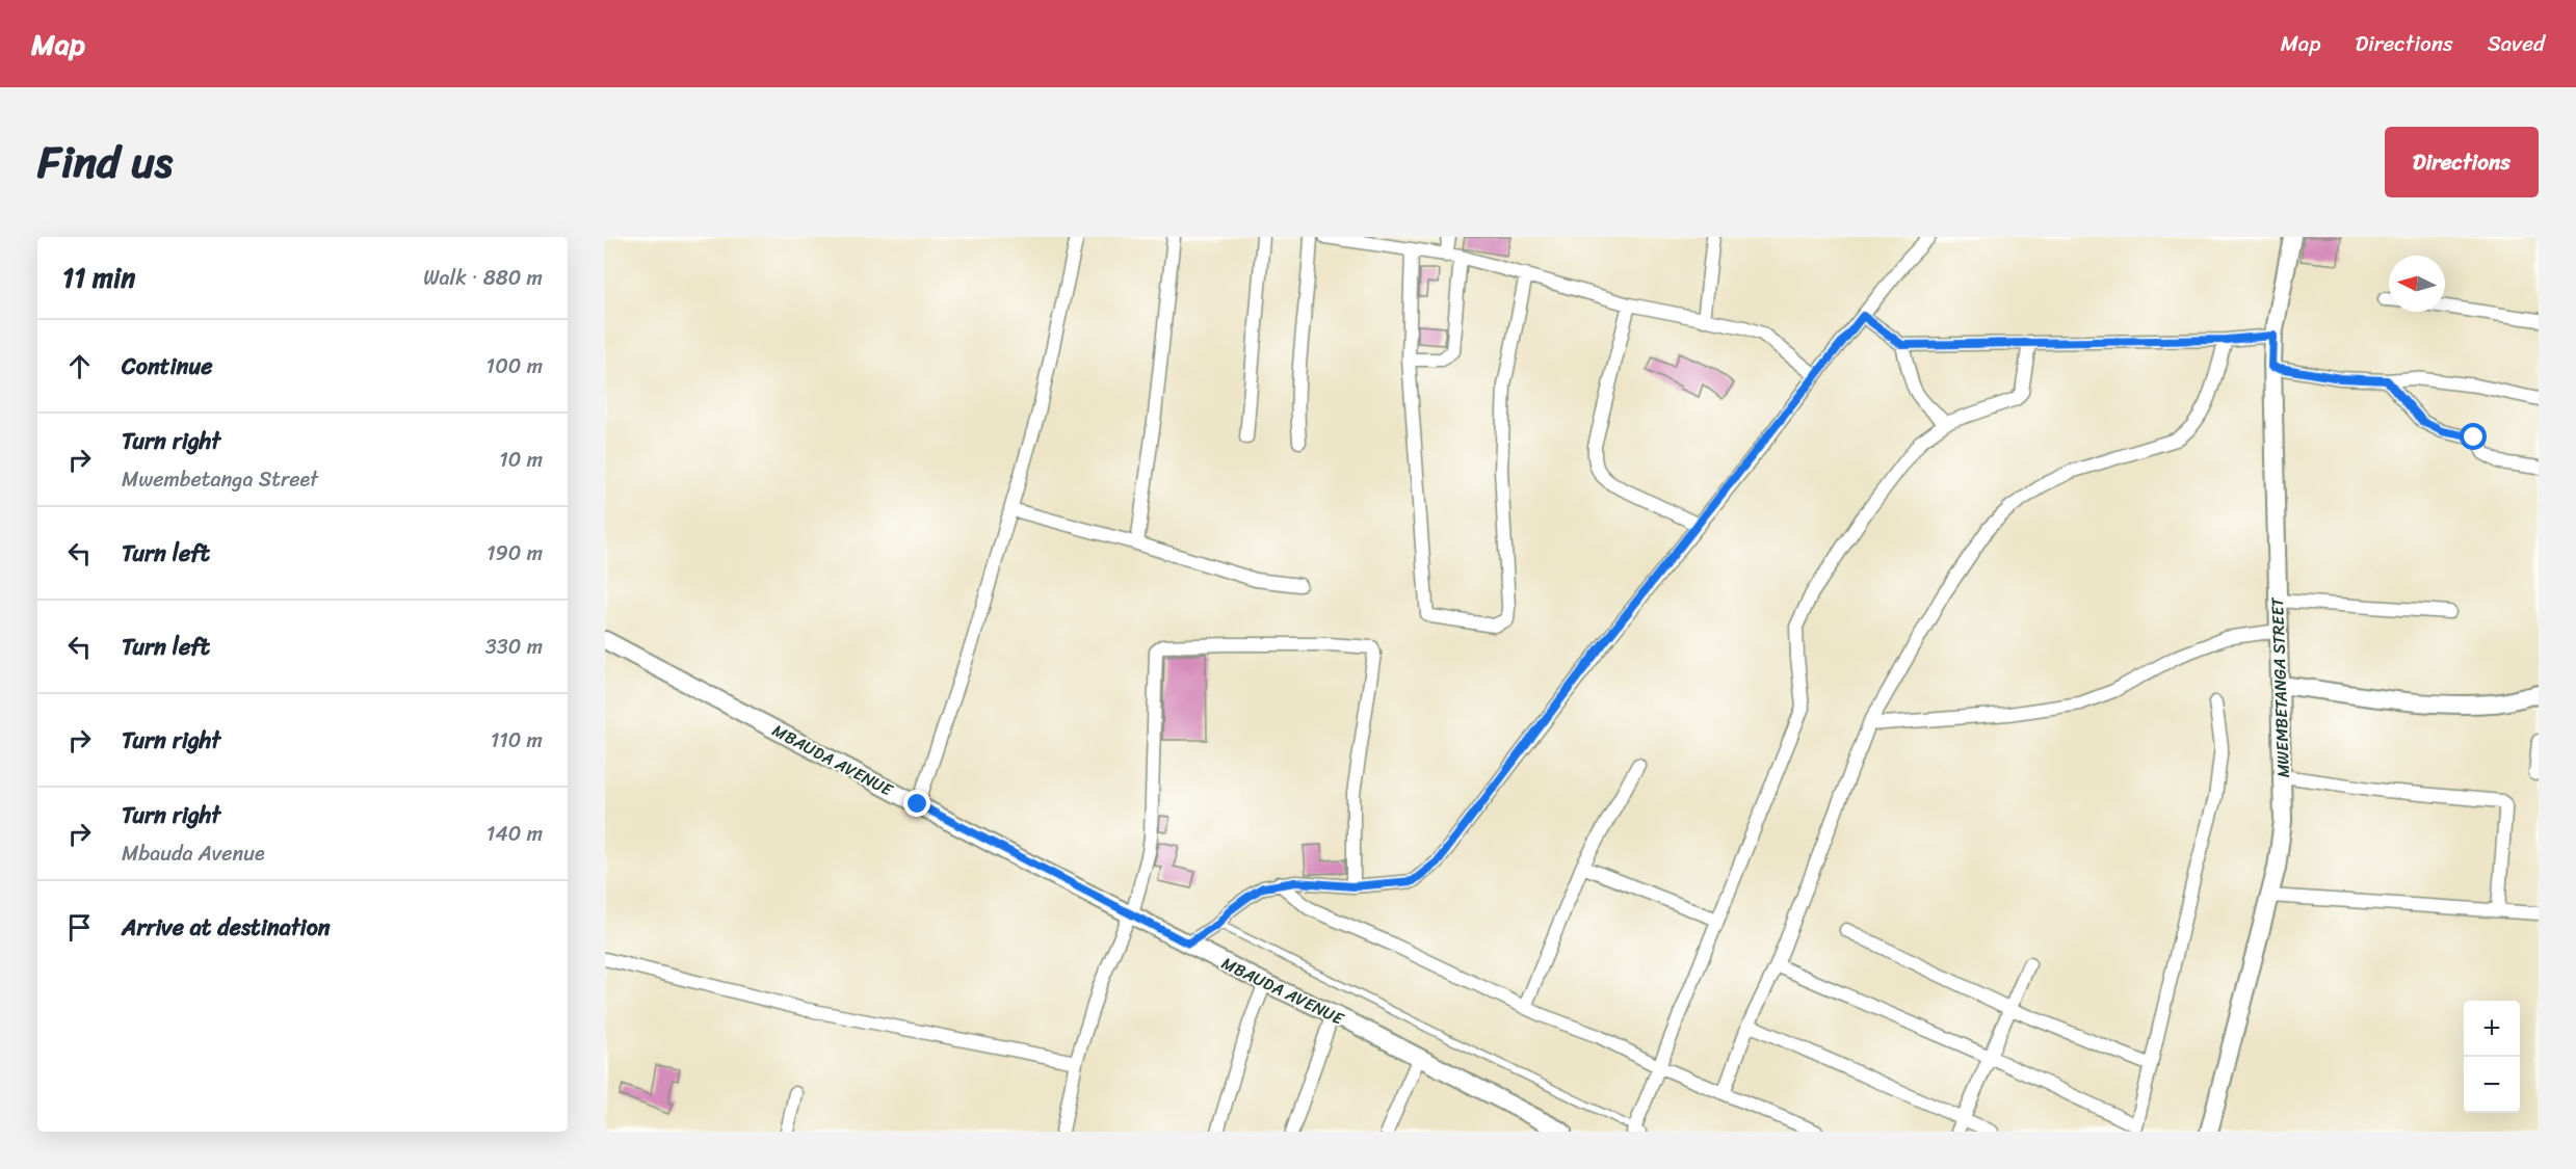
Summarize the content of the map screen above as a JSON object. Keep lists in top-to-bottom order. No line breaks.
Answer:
{"streets":{"street":["MWEMBETANGA STREET","MBAUDA AVENUE"]},"north":"left","page":{"header":"Map","nav":["Map","Directions","Saved"],"title":"Find us","buttons":"Directions","heading":["11 min","Walk · 880 m"],"list":[["Continue","100 m"],["Turn right","Mwembetanga Street","10 m"],["Turn left","190 m"],["Turn left","330 m"],["Turn right","110 m"],["Turn right","Mbauda Avenue","140 m"],"Arrive at destination"],"map_buttons":["+","−"]}}
